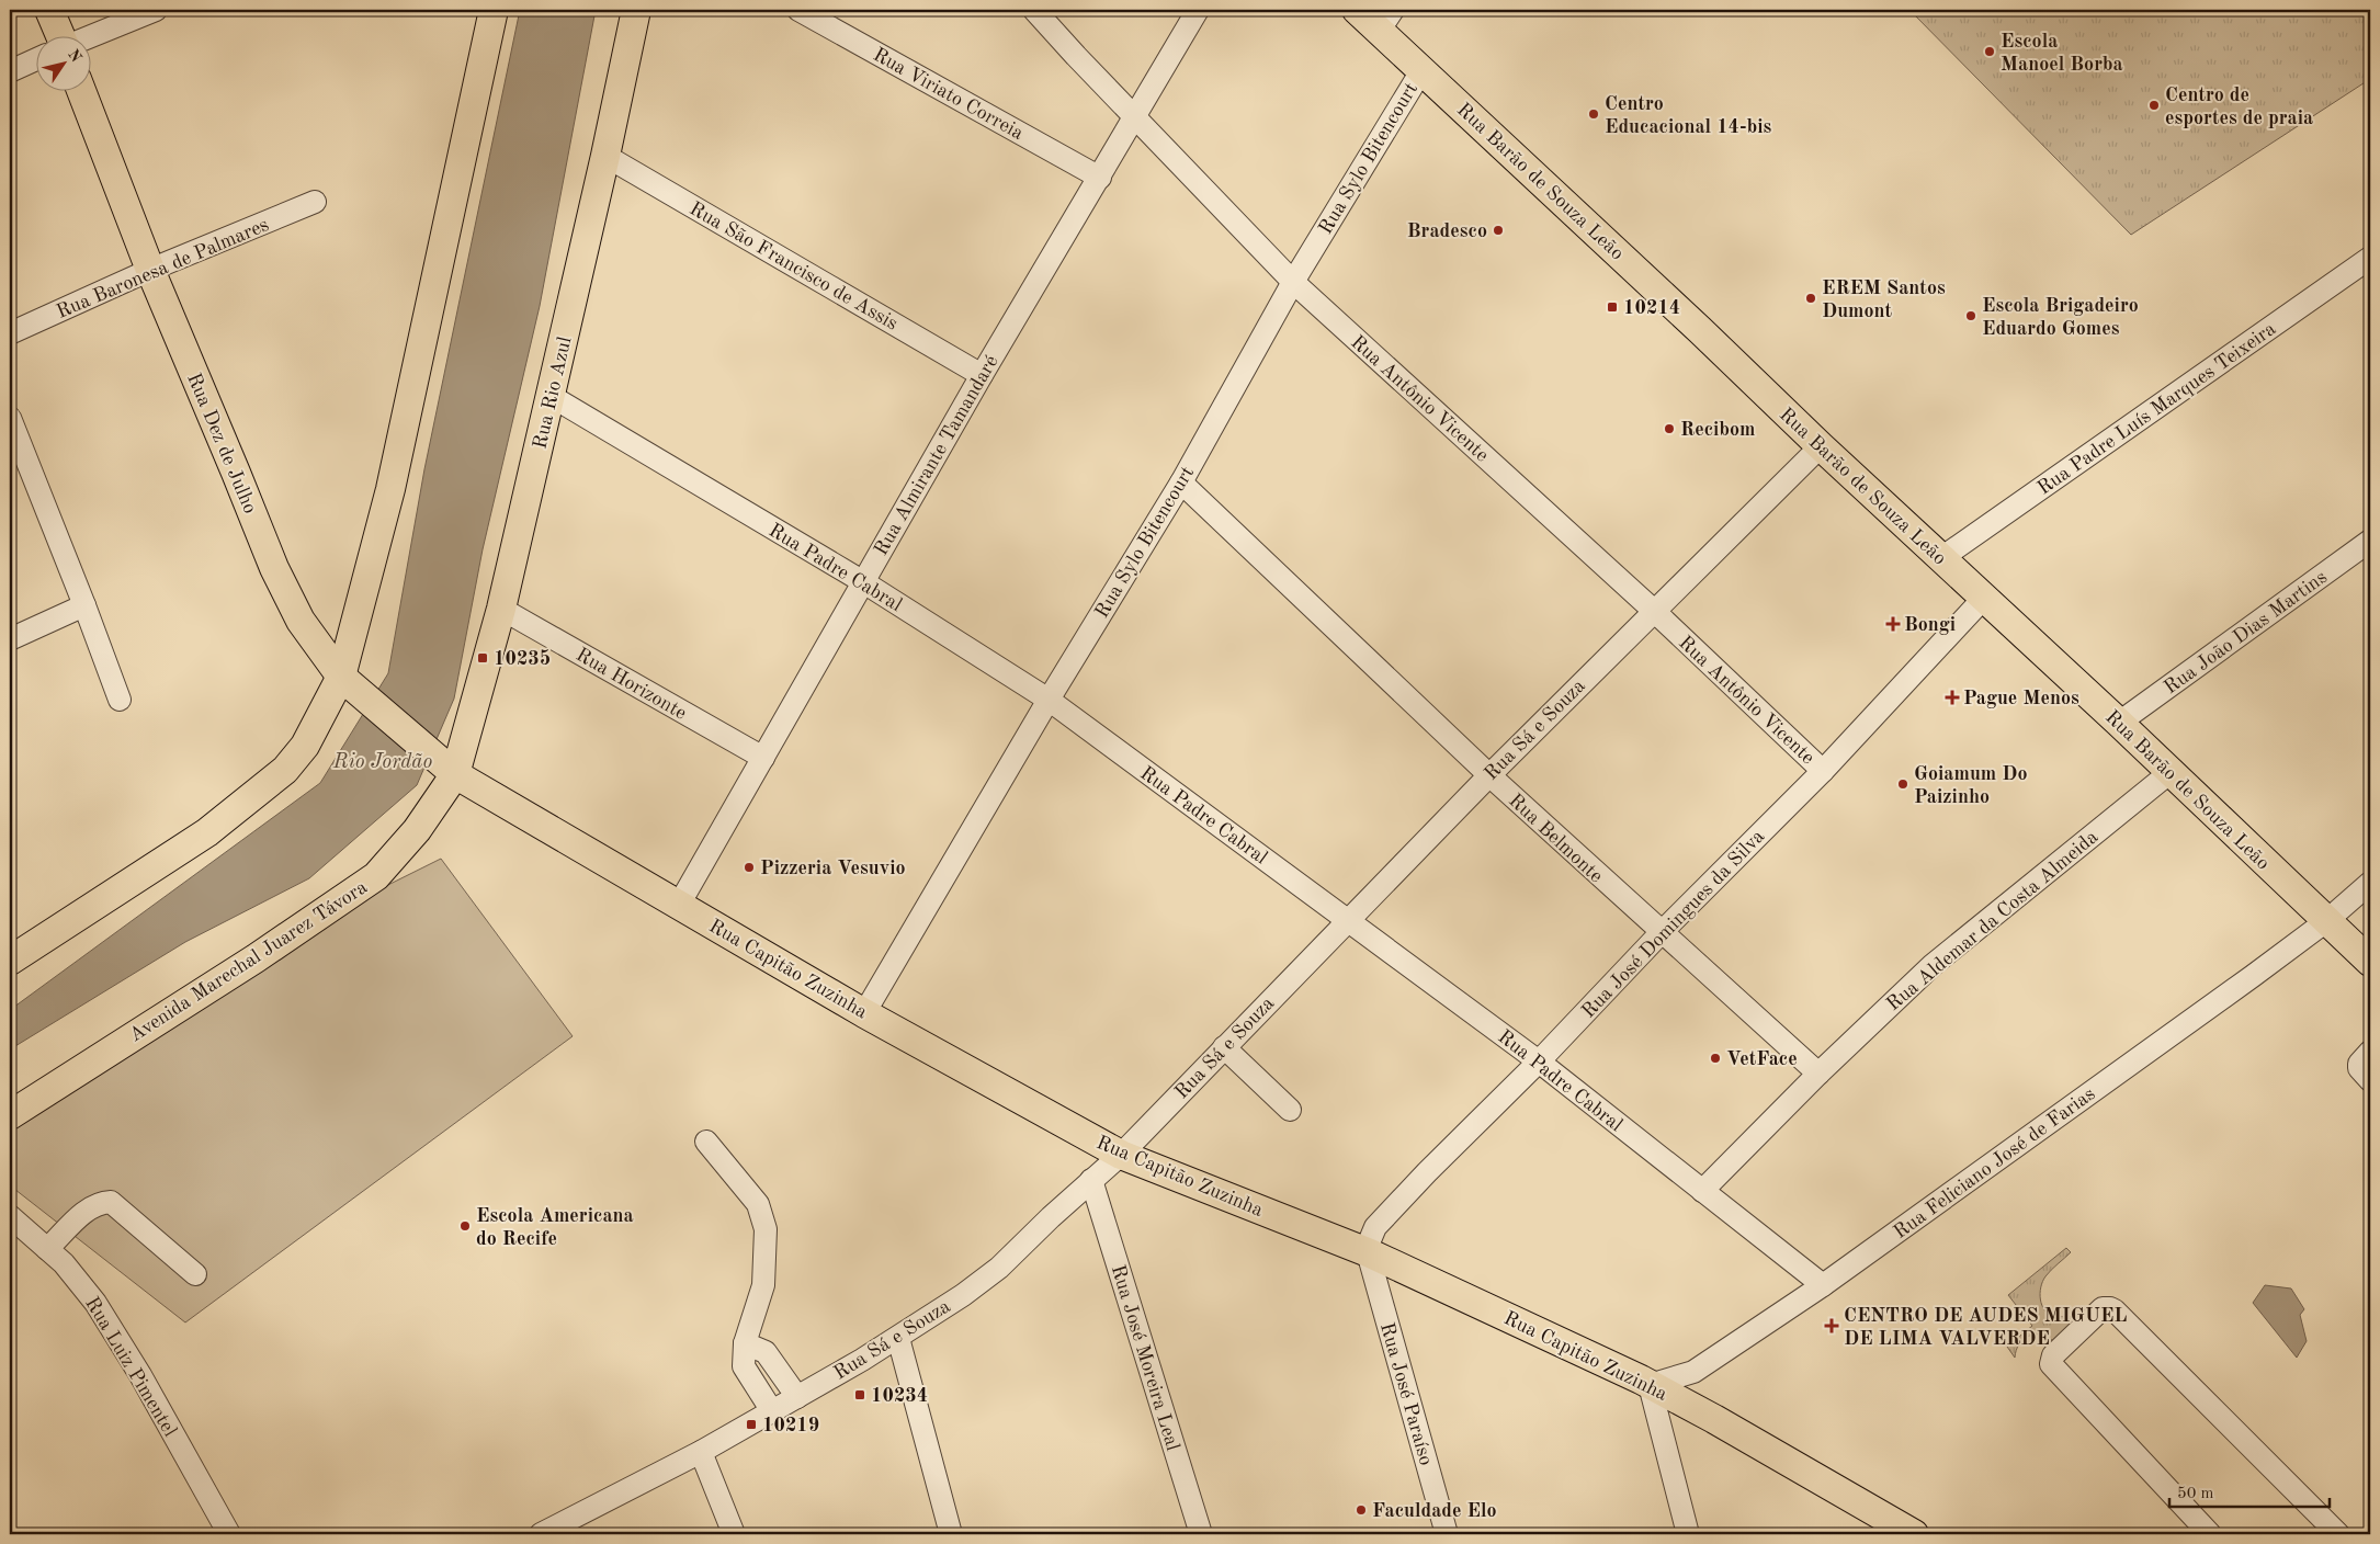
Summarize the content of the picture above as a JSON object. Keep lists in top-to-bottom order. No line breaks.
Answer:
{"streets":{"main road":["Rua Barão de Souza Leão","Rua Rio Azul","Rua Dez de Julho","Avenida Marechal Juarez Távora","Rua Capitão Zuzinha"],"street":["Rua Viriato Correia","Rua Sylo Bitencourt","Rua São Francisco de Assis","Rua Baronesa de Palmares","Rua Antônio Vicente","Rua Padre Luís Marques Teixeira","Rua Almirante Tamandaré","Rua Padre Cabral","Rua João Dias Martins","Rua Horizonte","Rua Sá e Souza","Rua Belmonte","Rua Aldemar da Costa Almeida","Rua José Domingues da Silva","Rua Feliciano José de Farias","Rua José Moreira Leal","Rua Luiz Pimentel","Rua José Paraíso"]},"crossings":[["Rua Viriato Correia","Rua Almirante Tamandaré"],["Rua Sylo Bitencourt","Rua Barão de Souza Leão"],["Rua Sylo Bitencourt","Rua Antônio Vicente"],["Rua Sylo Bitencourt","Rua Padre Cabral"],["Rua Sylo Bitencourt","Rua Belmonte"],["Rua Sylo Bitencourt","Rua Capitão Zuzinha"],["Rua Barão de Souza Leão","Rua Padre Luís Marques Teixeira"],["Rua Barão de Souza Leão","Rua João Dias Martins"],["Rua Barão de Souza Leão","Rua Sá e Souza"],["Rua Barão de Souza Leão","Rua Aldemar da Costa Almeida"],["Rua Barão de Souza Leão","Rua José Domingues da Silva"],["Rua Barão de Souza Leão","Rua Feliciano José de Farias"],["Rua São Francisco de Assis","Rua Rio Azul"],["Rua São Francisco de Assis","Rua Almirante Tamandaré"],["Rua Baronesa de Palmares","Rua Dez de Julho"],["Rua Rio Azul","Rua Dez de Julho"],["Rua Rio Azul","Rua Padre Cabral"],["Rua Rio Azul","Rua Horizonte"],["Rua Rio Azul","Avenida Marechal Juarez Távora"],["Rua Rio Azul","Rua Capitão Zuzinha"],["Rua Antônio Vicente","Rua Almirante Tamandaré"],["Rua Antônio Vicente","Rua Sá e Souza"],["Rua Antônio Vicente","Rua José Domingues da Silva"],["Rua Dez de Julho","Avenida Marechal Juarez Távora"],["Rua Dez de Julho","Rua Capitão Zuzinha"],["Rua Almirante Tamandaré","Rua Padre Cabral"],["Rua Almirante Tamandaré","Rua Horizonte"],["Rua Almirante Tamandaré","Rua Capitão Zuzinha"],["Rua Padre Cabral","Rua Sá e Souza"],["Rua Padre Cabral","Rua Aldemar da Costa Almeida"],["Rua Padre Cabral","Rua José Domingues da Silva"],["Rua Padre Cabral","Rua Feliciano José de Farias"],["Rua Sá e Souza","Rua Belmonte"],["Rua Sá e Souza","Rua Capitão Zuzinha"],["Rua Sá e Souza","Rua José Moreira Leal"],["Rua Belmonte","Rua Aldemar da Costa Almeida"],["Rua Belmonte","Rua José Domingues da Silva"],["Rua José Domingues da Silva","Rua Capitão Zuzinha"],["Rua José Domingues da Silva","Rua José Paraíso"],["Avenida Marechal Juarez Távora","Rua Capitão Zuzinha"],["Rua Capitão Zuzinha","Rua Feliciano José de Farias"],["Rua Capitão Zuzinha","Rua José Paraíso"]],"water":["Rio Jordão"],"places":{"other":["Escola Manoel Borba","Centro de esportes de praia","Centro Educacional 14-bis","Bradesco","EREM Santos Dumont","Escola Brigadeiro Eduardo Gomes","Recibom","Goiamum Do Paizinho","Pizzeria Vesuvio","VetFace","Escola Americana do Recife","Faculdade Elo"],"transit":["10214","10235","10234","10219"],"health":["Bongi","Pague Menos","CENTRO DE AUDES MIGUEL DE LIMA VALVERDE"]},"scale_bar":"50 m","north":"top right"}
